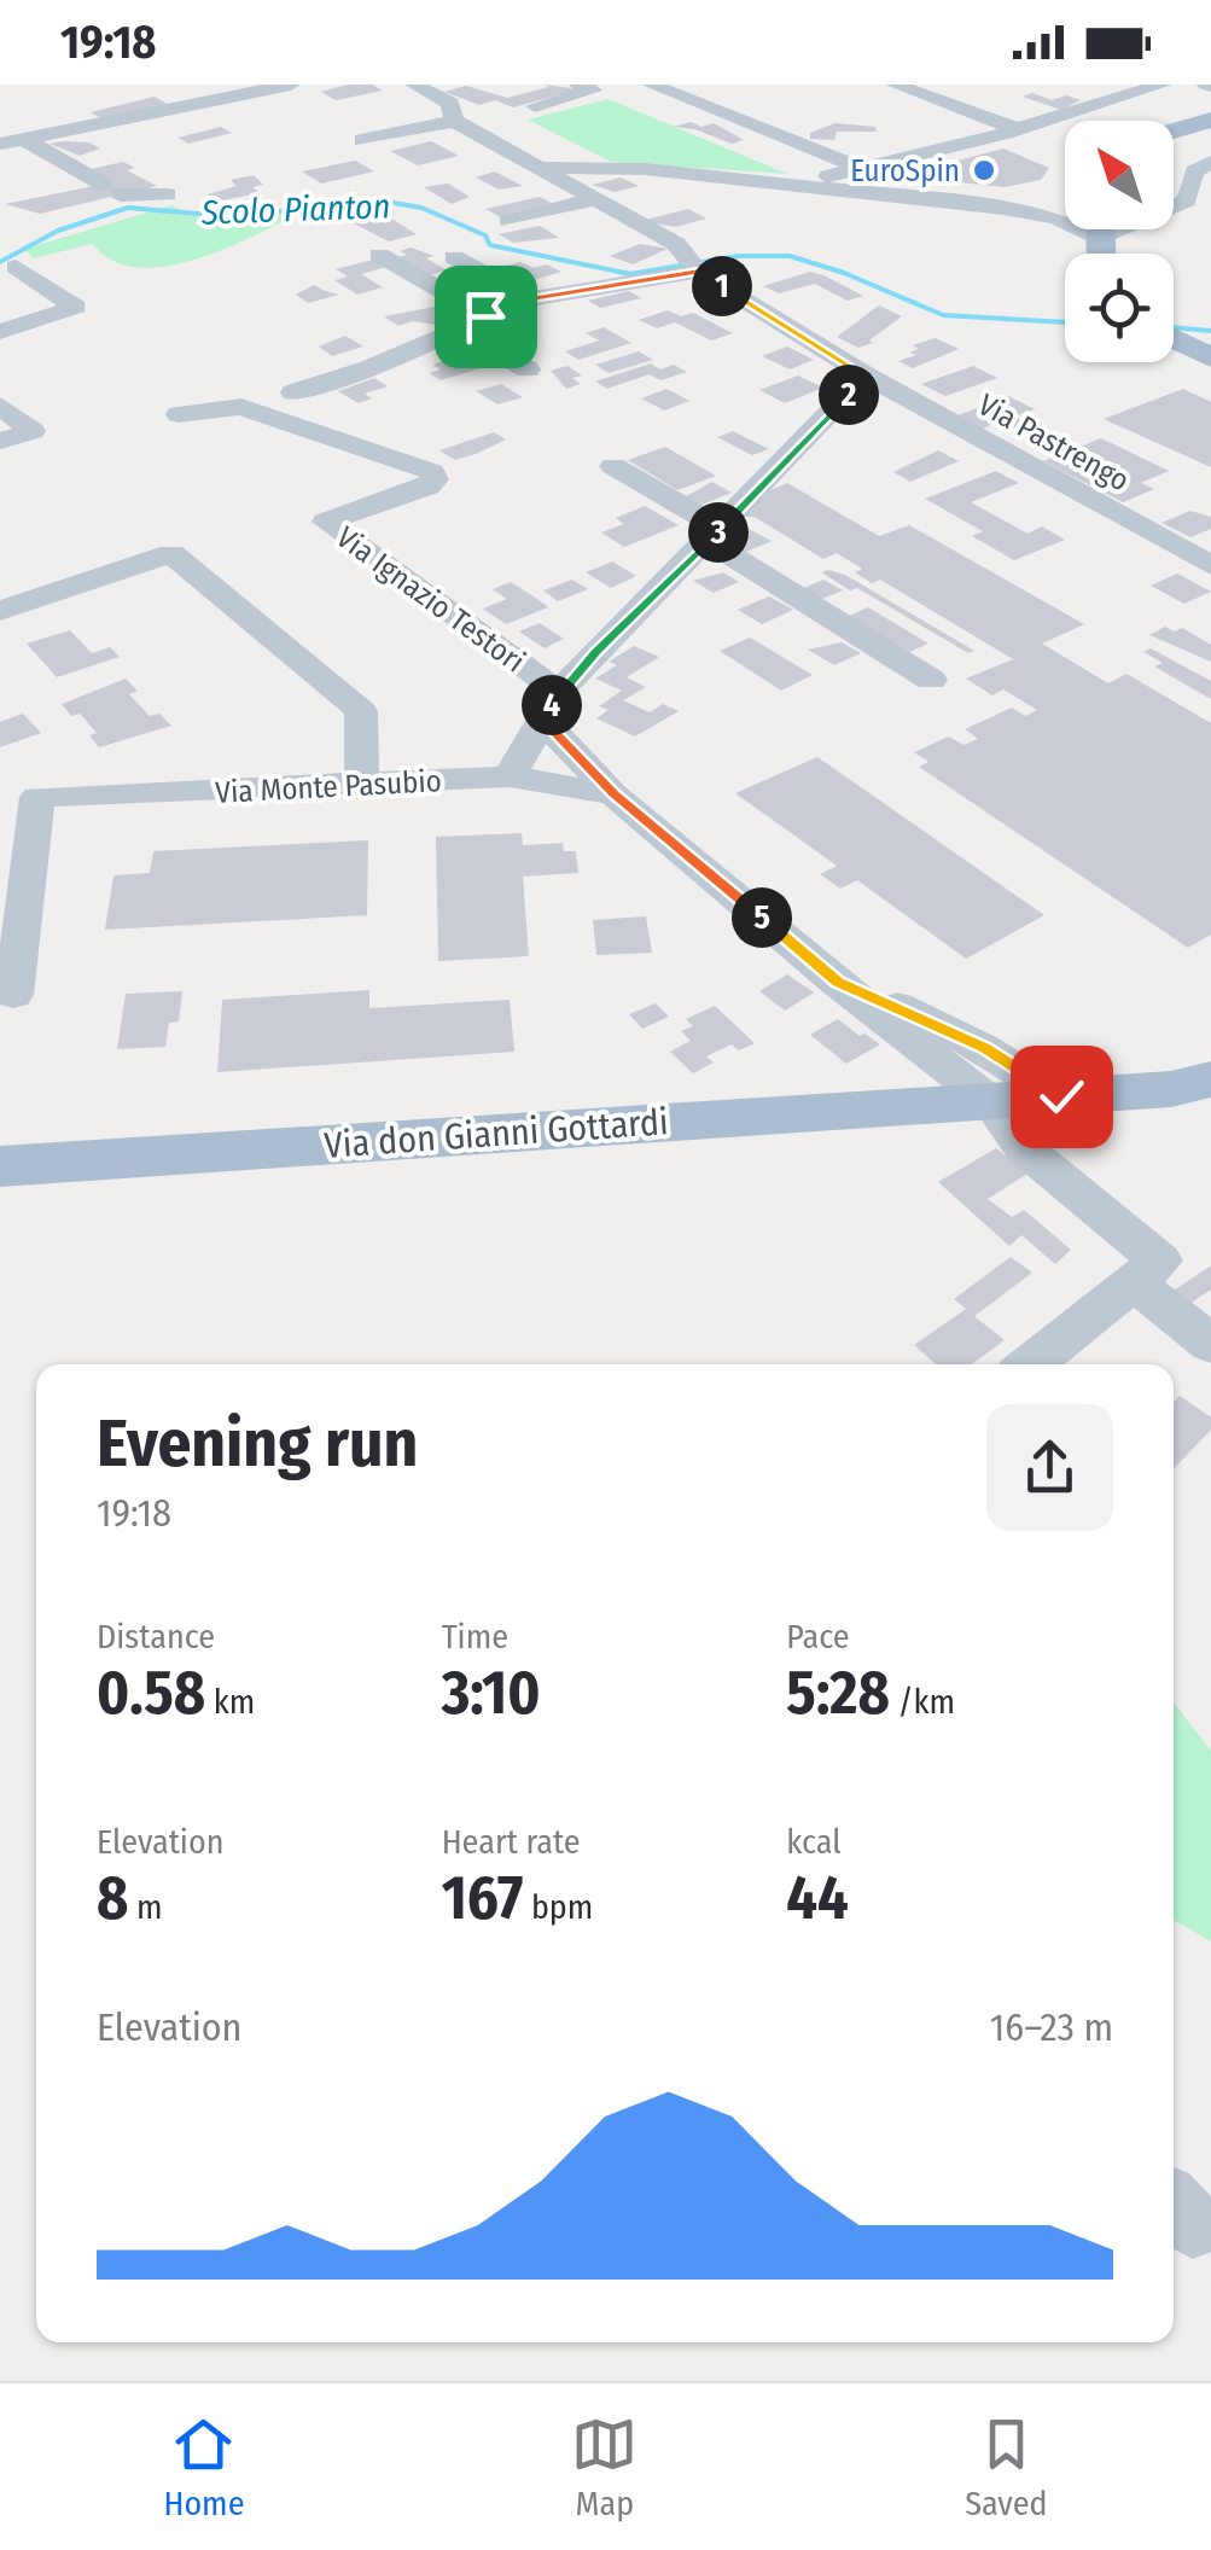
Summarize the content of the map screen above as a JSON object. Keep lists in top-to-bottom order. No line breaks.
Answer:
{"streets":{"main road":["Via don Gianni Gottardi"],"street":["Via Pastrengo","Via Ignazio Testori","Via Monte Pasubio"]},"water":["Scolo Pianton"],"places":["EuroSpin"],"north":"top left","page":{"status":"19:18","pins":["1","2","3","4","5"],"heading":["Evening run","19:18"],"stats":[["Distance","0.58 km"],["Time","3:10"],["Pace","5:28 /km"],["Elevation","8 m"],["Heart rate","167 bpm"],["kcal","44"]],"chart":["Elevation","16–23 m"],"tabs":["Home","Map","Saved"]}}
